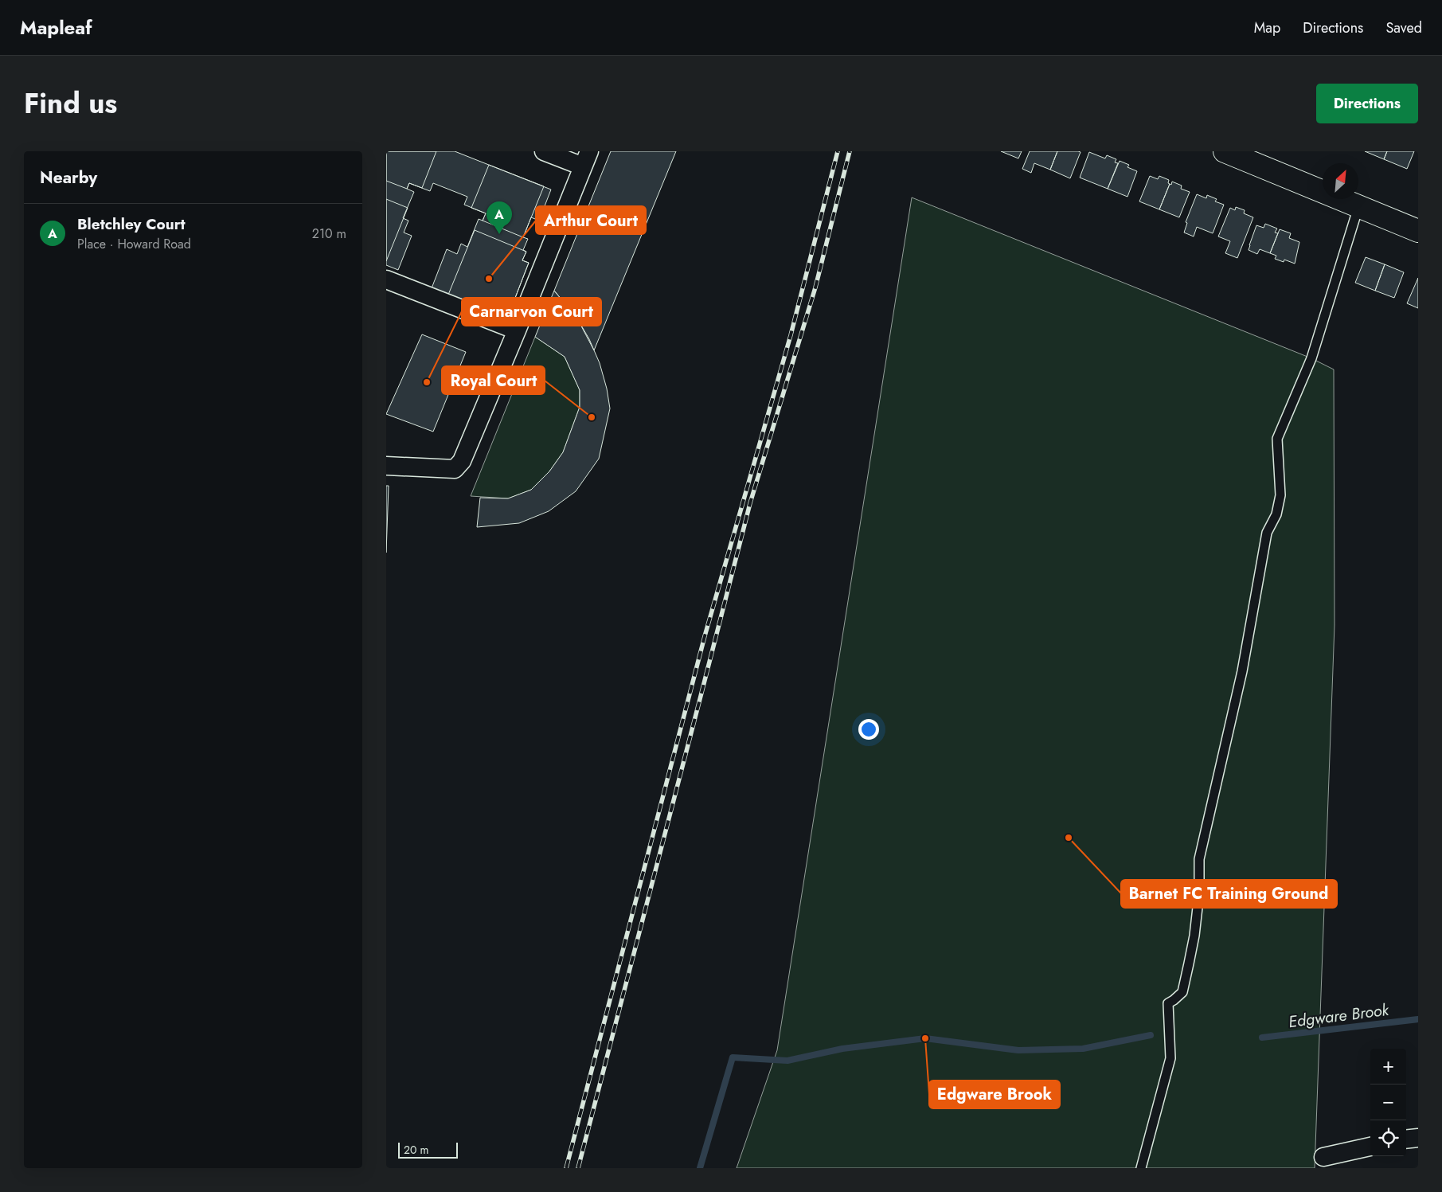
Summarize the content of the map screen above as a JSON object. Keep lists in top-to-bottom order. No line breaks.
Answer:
{"water":["Edgware Brook"],"places":["Arthur Court","Carnarvon Court","Royal Court","Barnet FC Training Ground","Edgware Brook"],"scale_bar":"20 m","north":"top right","page":{"header":"Mapleaf","nav":["Map","Directions","Saved"],"title":"Find us","buttons":"Directions","heading":"Nearby","pins":"A","list":[{"mark":"A","name":"Bletchley Court","note":"Place · Howard Road","value":"210 m"}],"map_buttons":["+","−"],"scale":"20 m"}}
